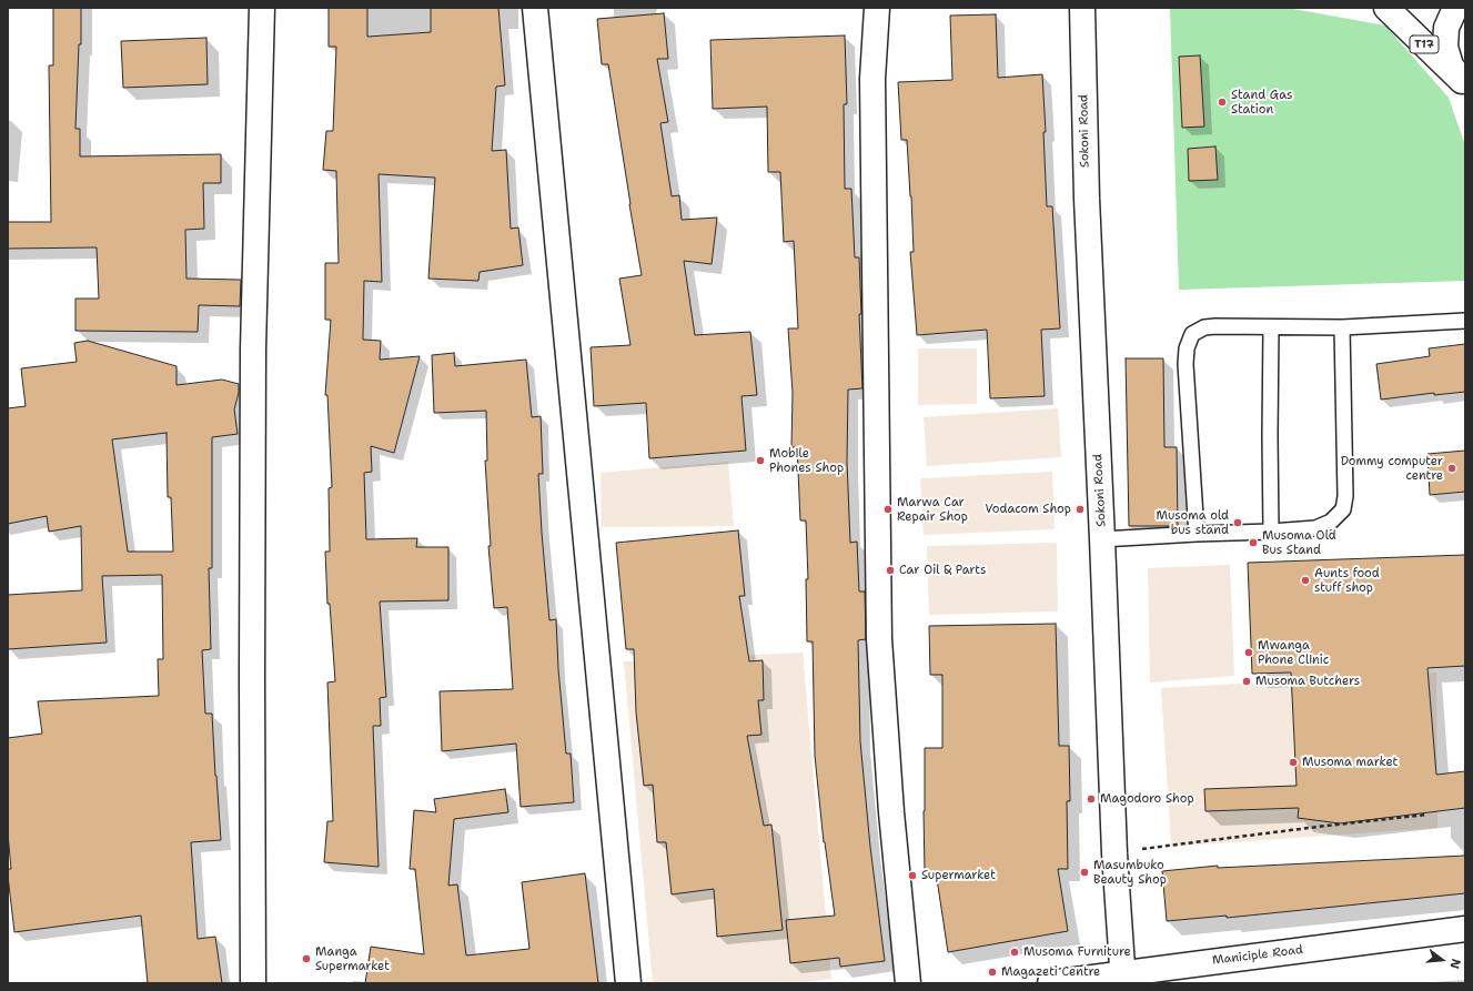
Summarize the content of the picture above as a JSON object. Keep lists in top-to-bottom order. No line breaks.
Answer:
{"streets":{"street":["T17","Sokoni Road","Maniciple Road"]},"crossings":[["Sokoni Road","Maniciple Road"]],"places":["Stand Gas Station","Mobile Phones Shop","Dommy computer centre","Marwa Car Repair Shop","Vodacom Shop","Musoma old bus stand","Musoma Old Bus Stand","Car Oil & Parts","Aunts food stuff shop","Mwanga Phone Clinic","Musoma Butchers","Musoma market","Magodoro Shop","Masumbuko Beauty Shop","Supermarket","Musoma Furniture","Manga Supermarket","Magazeti Centre"],"north":"right"}
